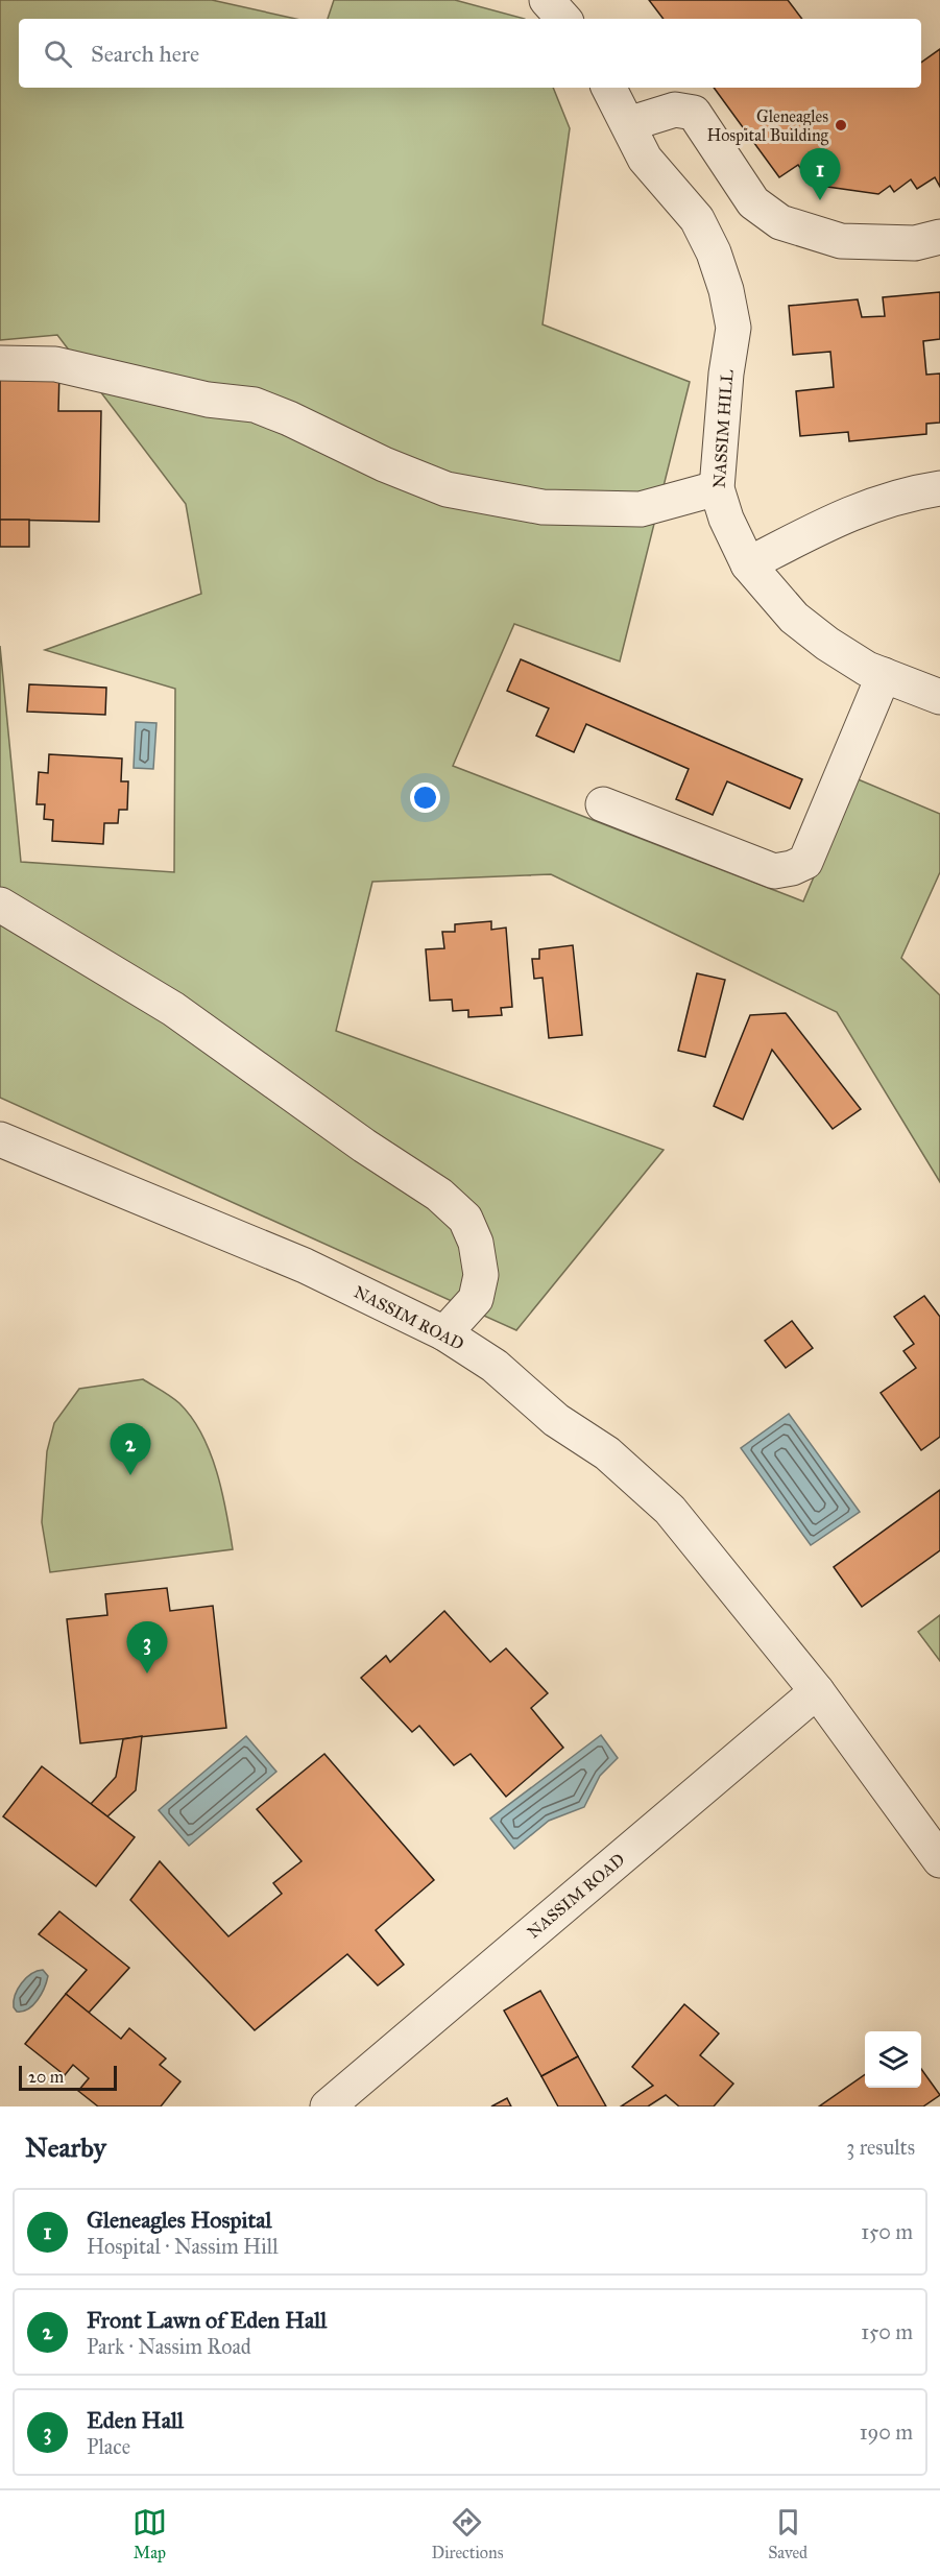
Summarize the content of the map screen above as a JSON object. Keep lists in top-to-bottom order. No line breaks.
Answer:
{"streets":{"street":["NASSIM HILL","NASSIM ROAD"]},"places":["Gleneagles Hospital Building"],"scale_bar":"20 m","page":{"search":"Search here","pins":["1","2","3"],"scale":"20 m","heading":["Nearby","3 results"],"list":[{"mark":"1","name":"Gleneagles Hospital","note":"Hospital · Nassim Hill","value":"150 m"},{"mark":"2","name":"Front Lawn of Eden Hall","note":"Park · Nassim Road","value":"150 m"},{"mark":"3","name":"Eden Hall","note":"Place","value":"190 m"}],"nav":["Map","Directions","Saved"]}}
